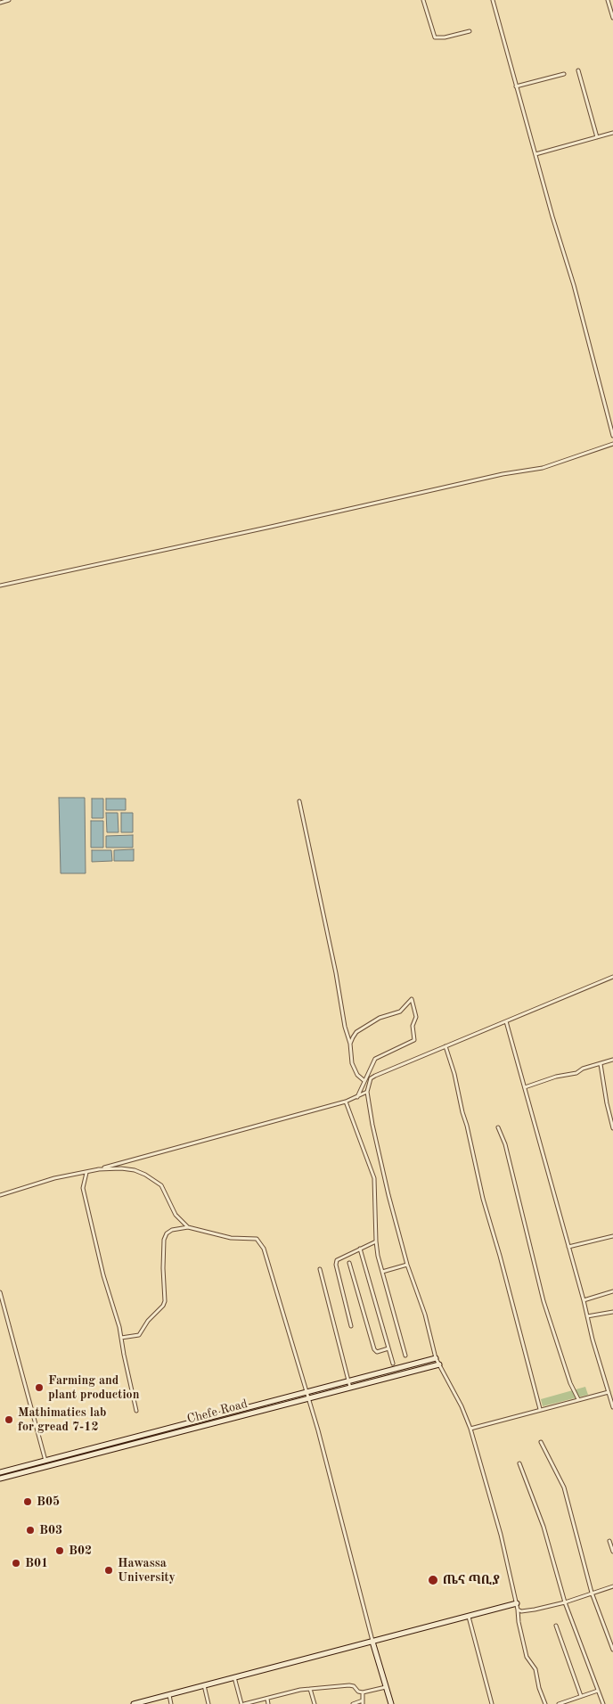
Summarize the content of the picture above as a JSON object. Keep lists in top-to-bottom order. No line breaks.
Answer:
{"streets":{"street":["Chefe Road"]},"places":["Farming and plant production","Mathimatics lab for gread 7-12","B05","B03","B02","B01","Hawassa University","ጤና ጣቢያ"]}
